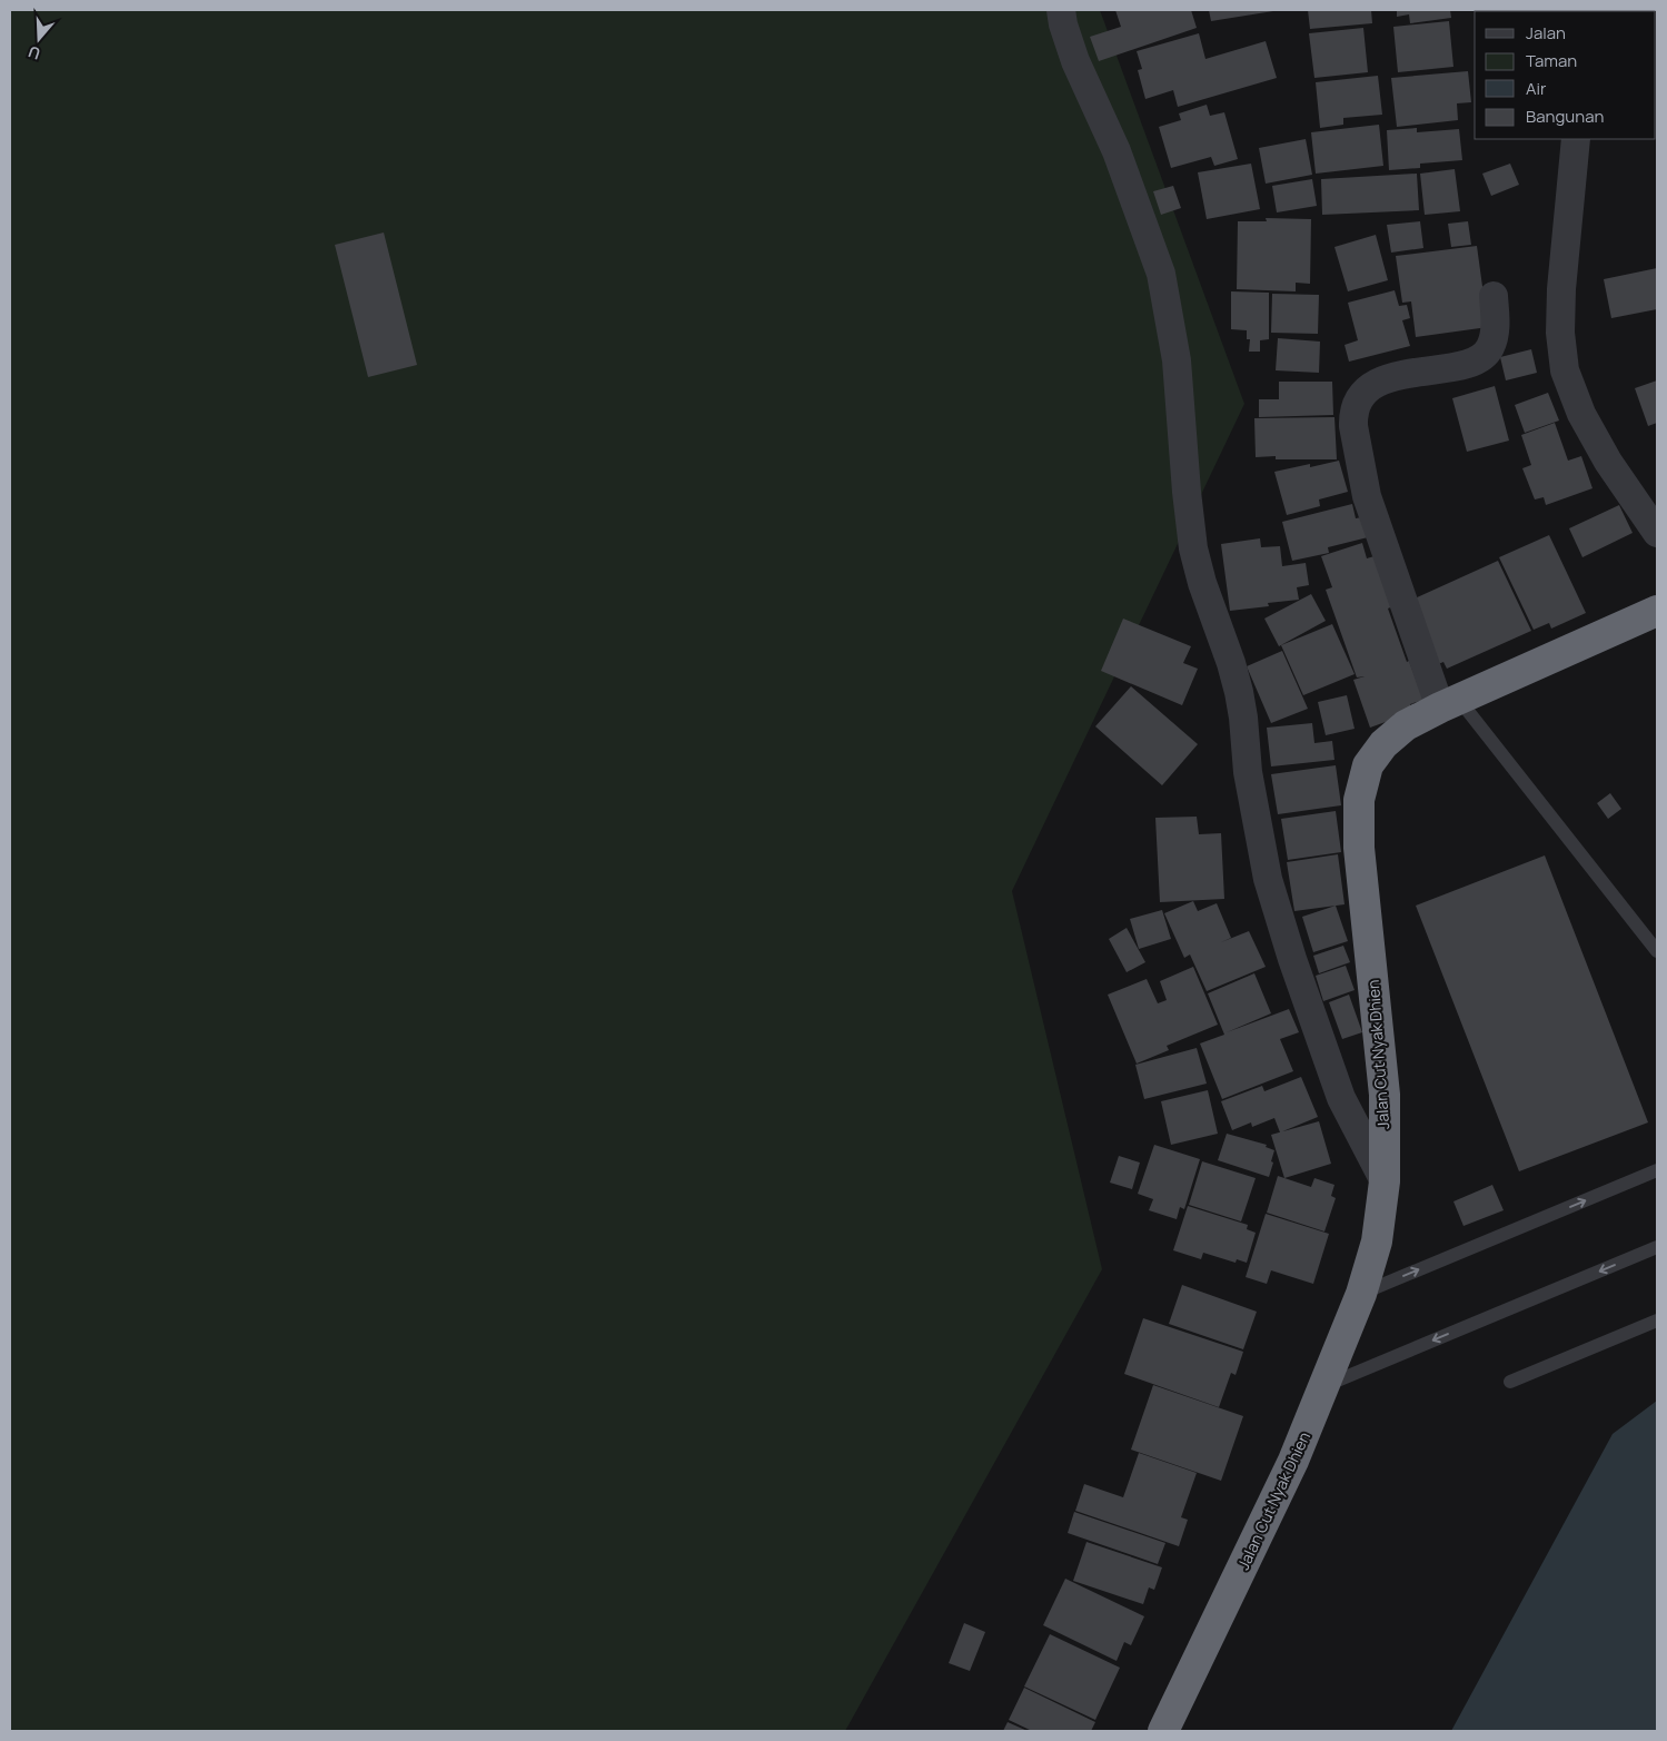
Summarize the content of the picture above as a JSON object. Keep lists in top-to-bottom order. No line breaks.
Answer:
{"streets":{"highway":["Jalan Cut Nyak Dhien"]},"legend":["Jalan","Taman","Air","Bangunan"],"north":"bottom"}
